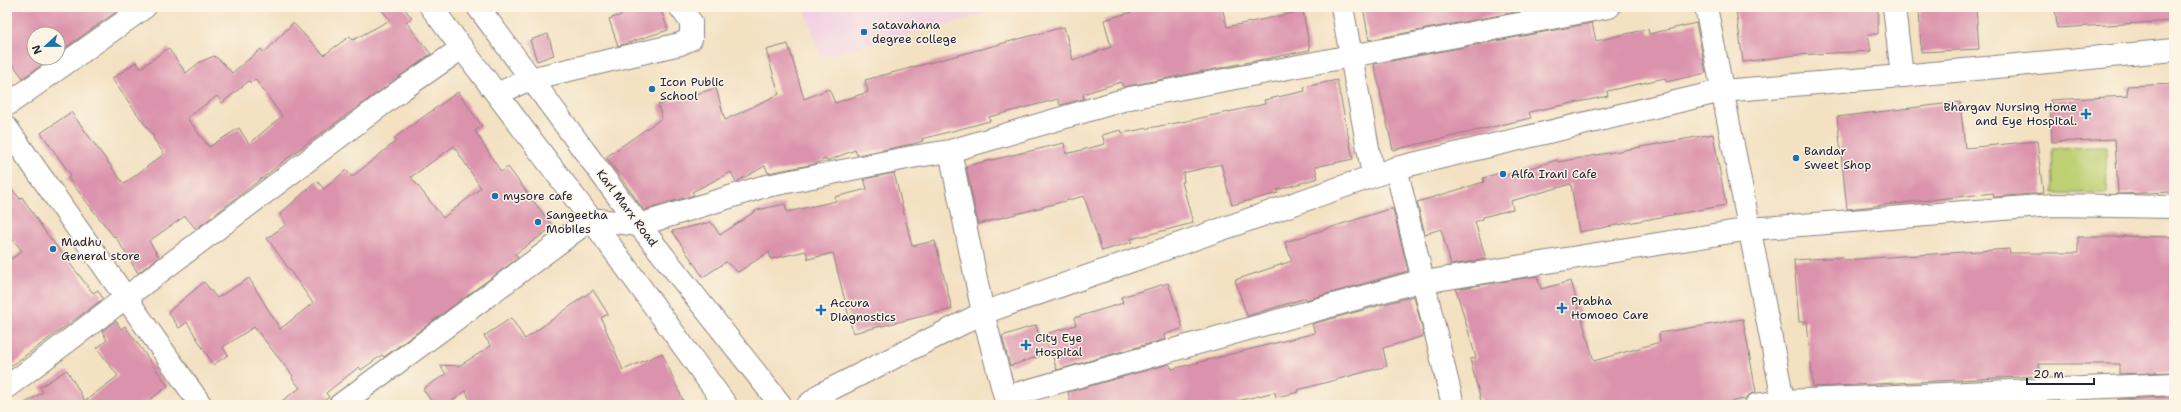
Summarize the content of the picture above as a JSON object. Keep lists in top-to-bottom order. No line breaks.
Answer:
{"streets":{"street":["Karl Marx Road"]},"places":{"other":["satavahana degree college","Icon Public School","Bandar Sweet Shop","Alfa Irani Cafe","mysore cafe","Sangeetha Mobiles","Madhu General store"],"health":["Bhargav Nursing Home and Eye Hospital.","Prabha Homoeo Care","Accura Diagnostics","City Eye Hospital"]},"scale_bar":"20 m","north":"left"}
